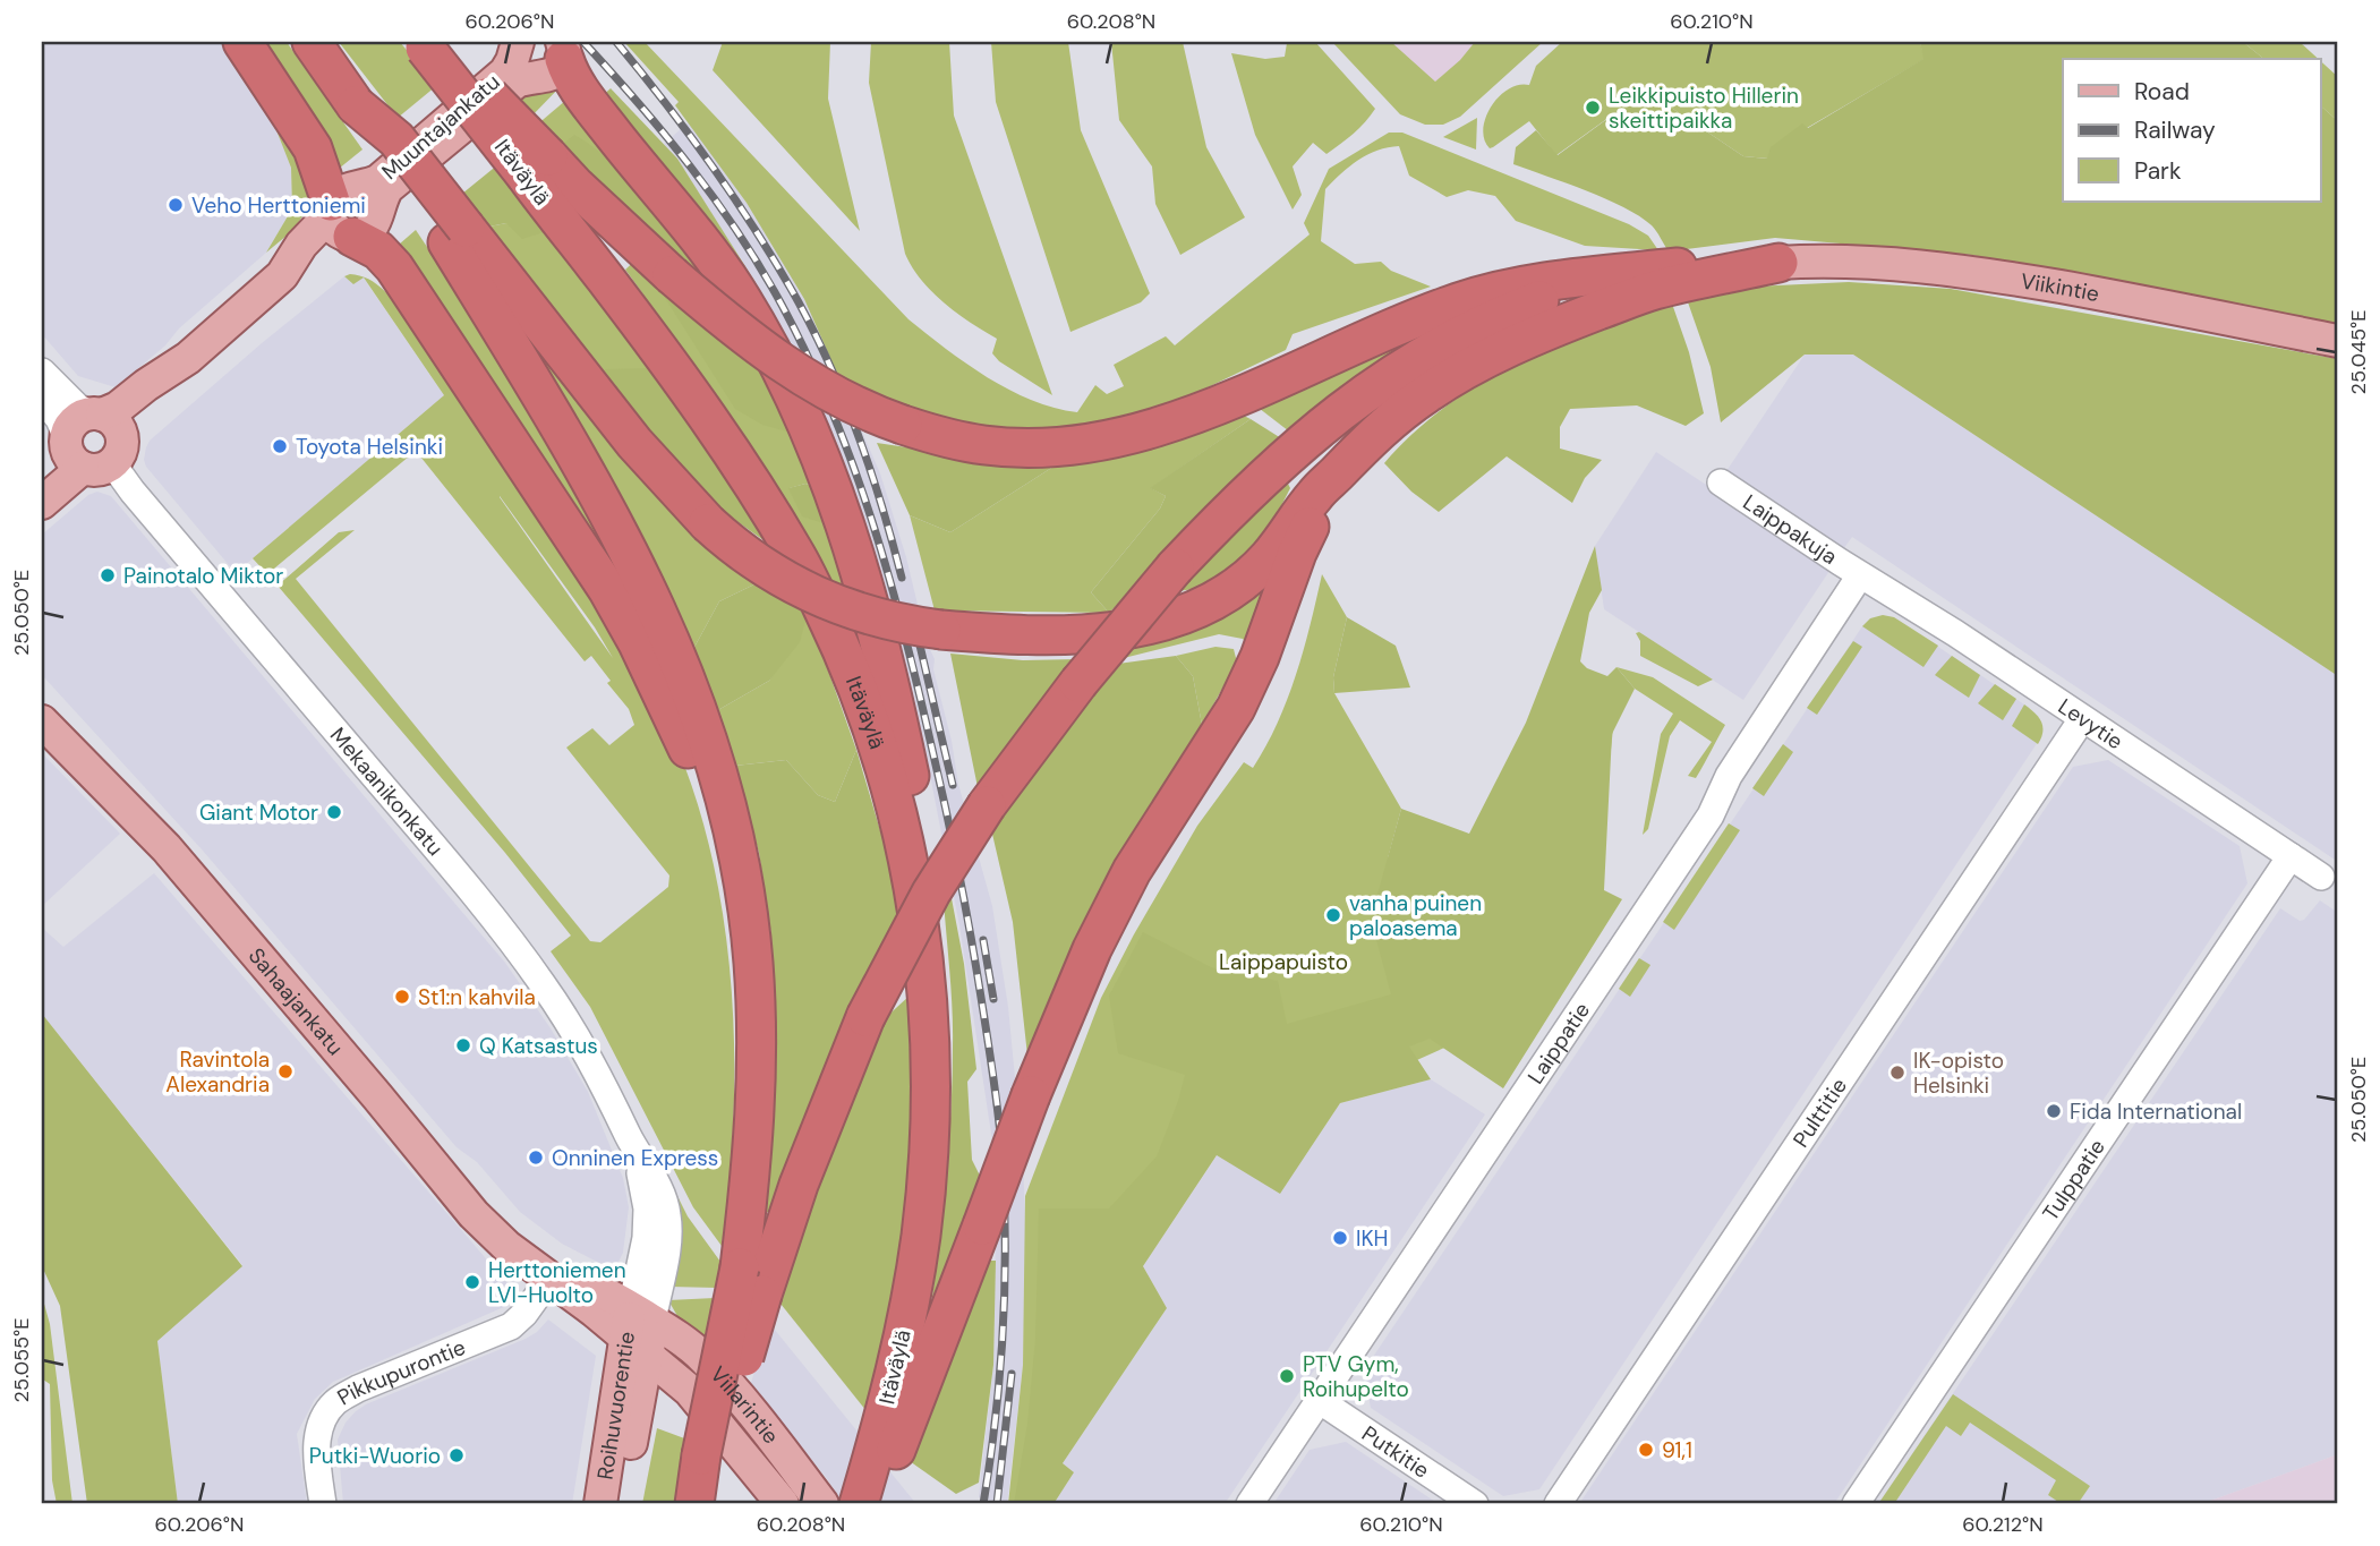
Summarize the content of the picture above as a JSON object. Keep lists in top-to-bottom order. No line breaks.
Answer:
{"streets":{"highway":["Itäväylä"],"main road":["Muuntajankatu","Viikintie","Sahaajankatu","Roihuvuorentie","Viilarintie"],"street":["Laippakuja","Levytie","Mekaanikonkatu","Laippatie","Pulttitie","Tulppatie","Pikkupurontie","Putkitie"]},"crossings":[["Muuntajankatu","Mekaanikonkatu"],["Laippakuja","Levytie"],["Laippakuja","Laippatie"],["Levytie","Laippatie"],["Levytie","Pulttitie"],["Levytie","Tulppatie"],["Mekaanikonkatu","Sahaajankatu"],["Mekaanikonkatu","Roihuvuorentie"],["Mekaanikonkatu","Viilarintie"],["Sahaajankatu","Pikkupurontie"],["Sahaajankatu","Roihuvuorentie"],["Sahaajankatu","Viilarintie"],["Laippatie","Putkitie"],["Roihuvuorentie","Viilarintie"]],"parks":["Laippapuisto"],"places":["Leikkipuisto Hillerin skeittipaikka","Veho Herttoniemi","Toyota Helsinki","Painotalo Miktor","Giant Motor","vanha puinen paloasema","St1:n kahvila","Q Katsastus","Ravintola Alexandria","IK-opisto Helsinki","Fida International","Onninen Express","IKH","Herttoniemen LVI-Huolto","PTV Gym, Roihupelto","91,1","Putki-Wuorio"],"legend":["Road","Railway","Park"],"coordinates":["60.206°N","60.208°N","60.210°N","25.045°E","25.050°E","25.055°E","60.212°N"]}
